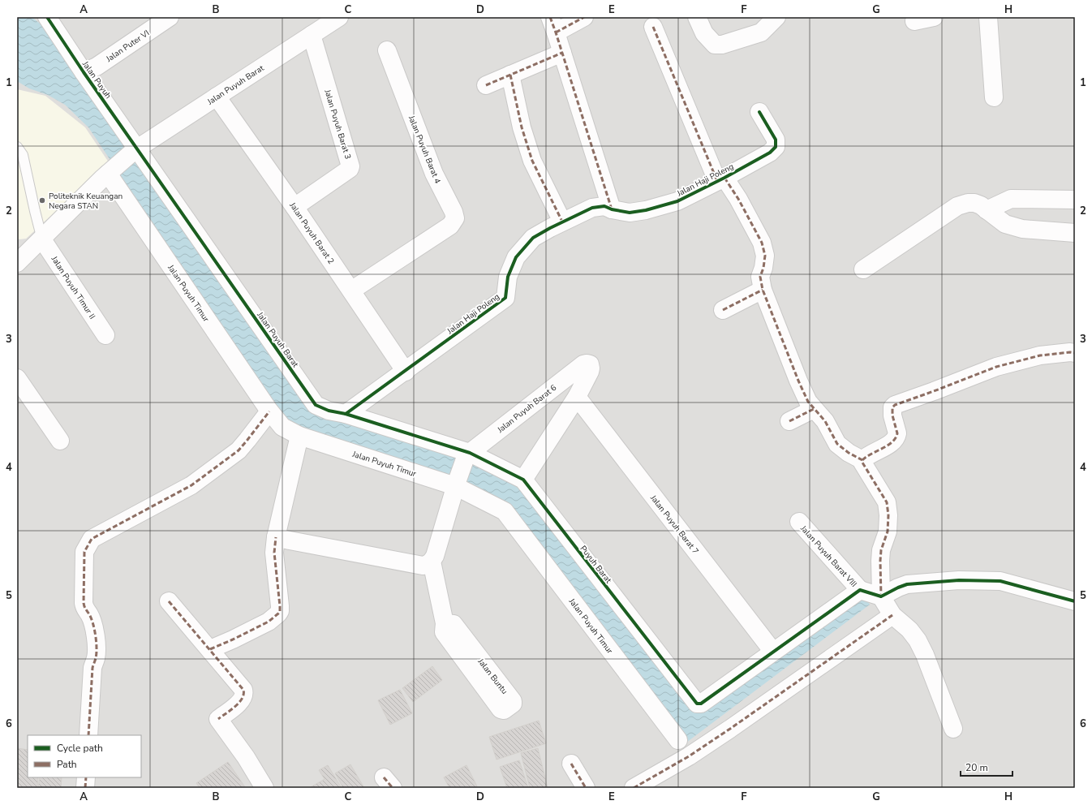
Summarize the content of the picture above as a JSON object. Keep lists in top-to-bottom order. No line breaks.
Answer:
{"streets":{"street":["Jalan Puter VI","Jalan Puyuh","Jalan Puyuh Barat","Jalan Puyuh Barat 3","Jalan Puyuh Barat 4","Jalan Haji Poleng","Jalan Puyuh Barat 2","Jalan Puyuh Timur II","Jalan Puyuh Timur","Jalan Puyuh Barat 6","Jalan Puyuh Barat 7","Jalan Puyuh Barat VIII","Puyuh Barat","Jalan Buntu"]},"crossings":[["Jalan Puter VI","Jalan Puyuh"],["Jalan Puyuh","Jalan Puyuh Barat"],["Jalan Puyuh Barat","Jalan Puyuh Barat 3"],["Jalan Puyuh Barat","Jalan Haji Poleng"],["Jalan Puyuh Barat","Jalan Puyuh Barat 2"],["Jalan Puyuh Barat","Jalan Puyuh Barat 6"],["Jalan Puyuh Barat","Puyuh Barat"],["Jalan Puyuh Barat 3","Jalan Puyuh Barat 2"],["Jalan Puyuh Barat 4","Jalan Puyuh Barat 2"],["Jalan Haji Poleng","Jalan Puyuh Barat 2"],["Jalan Puyuh Barat 6","Jalan Puyuh Barat 7"],["Jalan Puyuh Barat 6","Puyuh Barat"],["Jalan Puyuh Barat 7","Puyuh Barat"]],"places":["Politeknik Keuangan Negara STAN"],"legend":["Cycle path","Path"],"scale_bar":"20 m","grid":{"columns":["A","B","C","D","E","F","G","H"],"rows":["1","2","3","4","5","6"]}}
